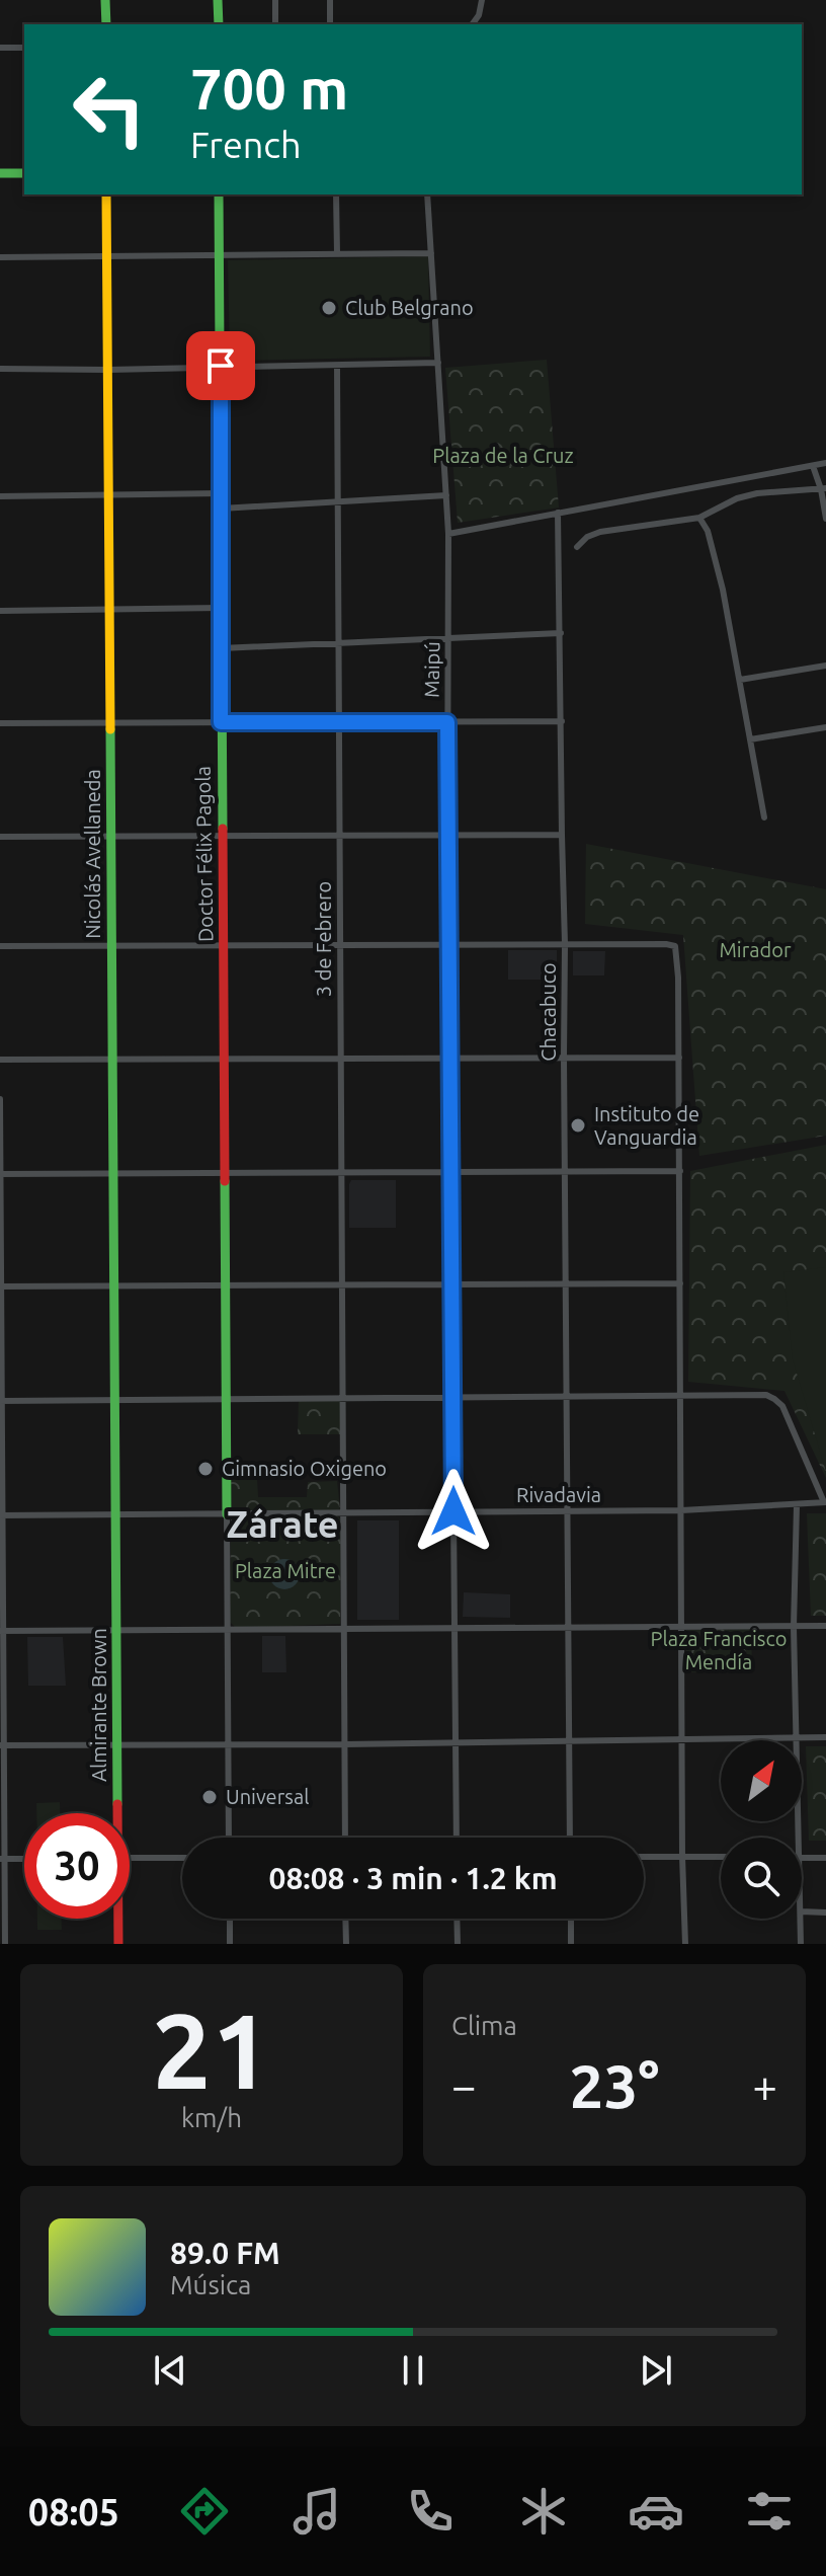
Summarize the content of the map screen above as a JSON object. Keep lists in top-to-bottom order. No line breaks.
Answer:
{"streets":{"street":["Maipú","Nicolás Avellaneda","Doctor Félix Pagola","3 de Febrero","Chacabuco","Rivadavia","Almirante Brown"]},"crossings":[["Maipú","Rivadavia"],["Nicolás Avellaneda","Rivadavia"],["Nicolás Avellaneda","Almirante Brown"],["Doctor Félix Pagola","Rivadavia"],["3 de Febrero","Rivadavia"],["Chacabuco","Rivadavia"],["Rivadavia","Almirante Brown"]],"districts":["Zárate"],"parks":["Plaza de la Cruz","Mirador","Plaza Mitre","Plaza Francisco Mendía"],"places":["Club Belgrano","Instituto de Vanguardia","Gimnasio Oxigeno","Universal"],"north":"top right","page":{"turn":["700 m","French"],"limit":"30","trip":"08:08 · 3 min · 1.2 km","tile":[["21","km/h"],"Clima"],"heat":["−","23°","+"],"song":["89.0 FM","Música"],"tabs":"08:05"}}
